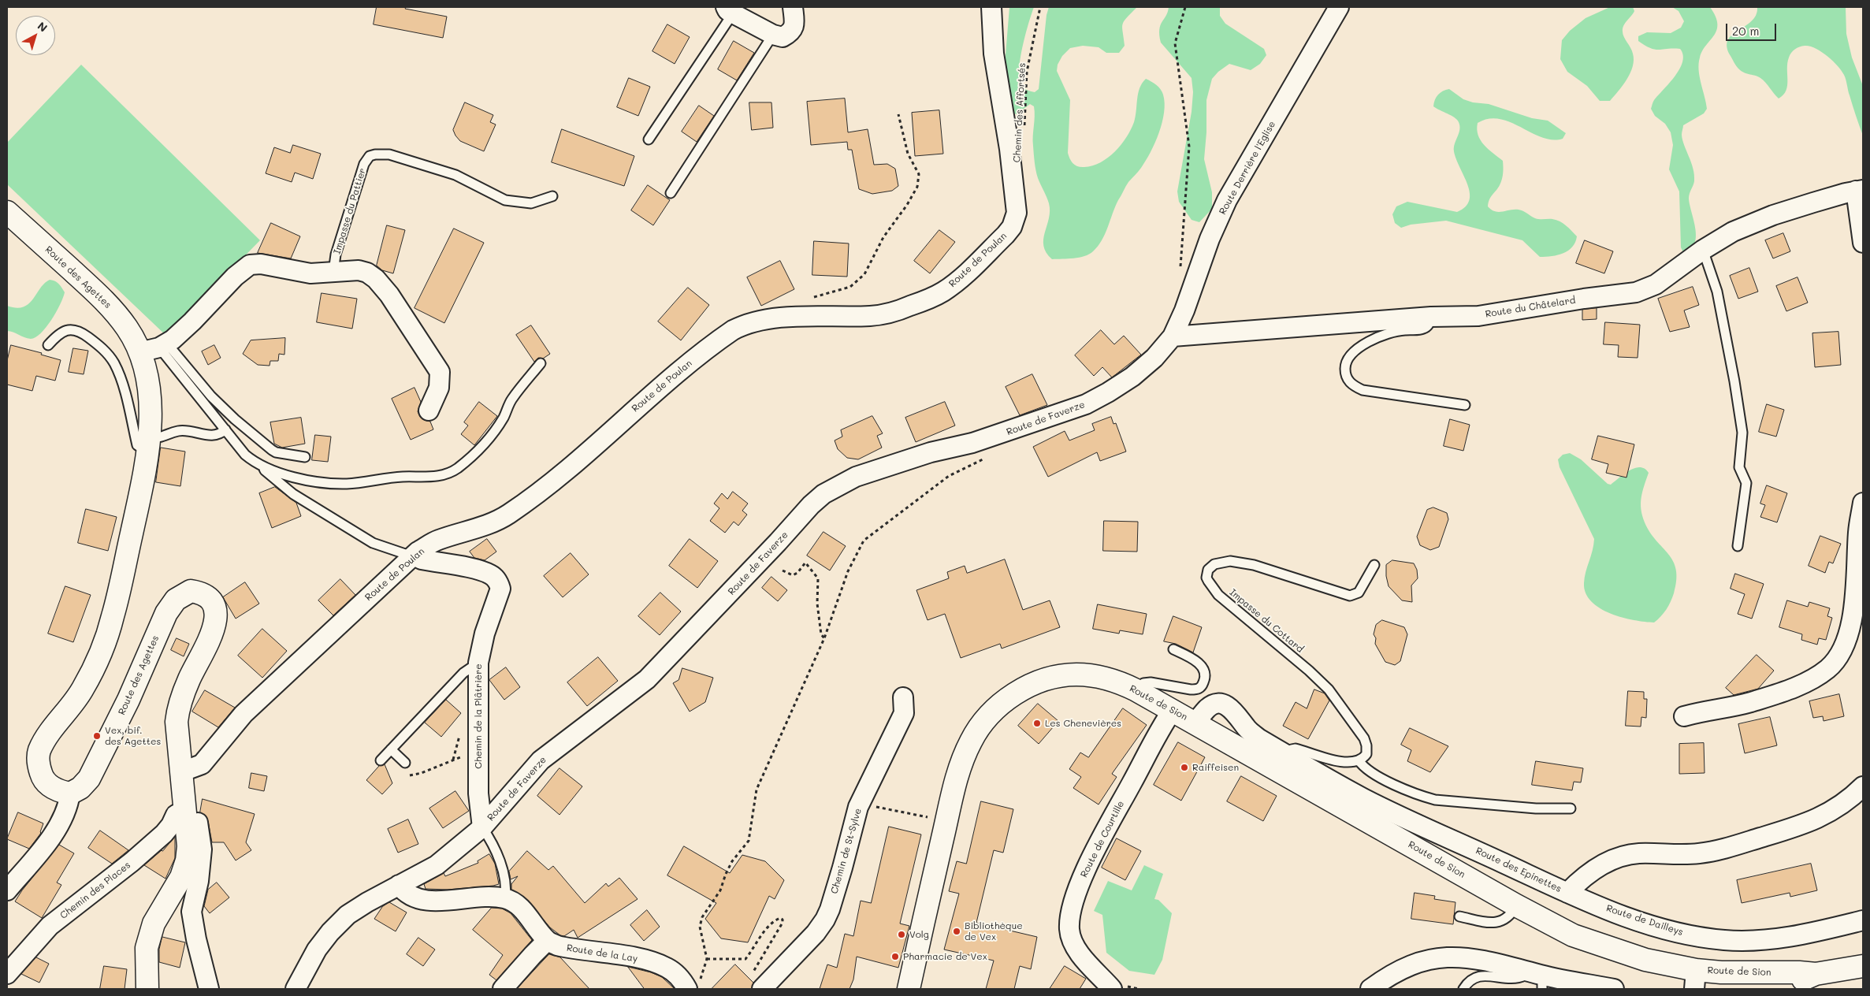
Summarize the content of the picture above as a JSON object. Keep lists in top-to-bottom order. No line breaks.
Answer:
{"streets":{"street":["Route Derrière l'Eglise","Route de Poulan","Route des Agettes","Route du Châtelard","Route de Faverze","Route de Sion","Chemin de la Plâtrière","Route de Courtille","Chemin de St-Sylve","Route des Epinettes","Chemin des Places","Route de Dailleys","Route de la Lay"],"lane":["Impasse du Pattier","Impasse du Cottard"],"path":["Chemin des Affortsés"]},"crossings":[["Route Derrière l'Eglise","Route du Châtelard"],["Route Derrière l'Eglise","Route de Faverze"],["Route de Poulan","Route des Agettes"],["Route de Poulan","Chemin de la Plâtrière"],["Route des Agettes","Chemin des Places"],["Route du Châtelard","Route de Faverze"],["Route de Faverze","Chemin de la Plâtrière"],["Route de Sion","Route de Courtille"],["Route de Sion","Route des Epinettes"],["Route des Epinettes","Route de Dailleys"]],"places":["Les Chenevières","Vex, bif. des Agettes","Raiffeisen","Bibliothèque de Vex","Volg","Pharmacie de Vex"],"scale_bar":"20 m","north":"top right"}
